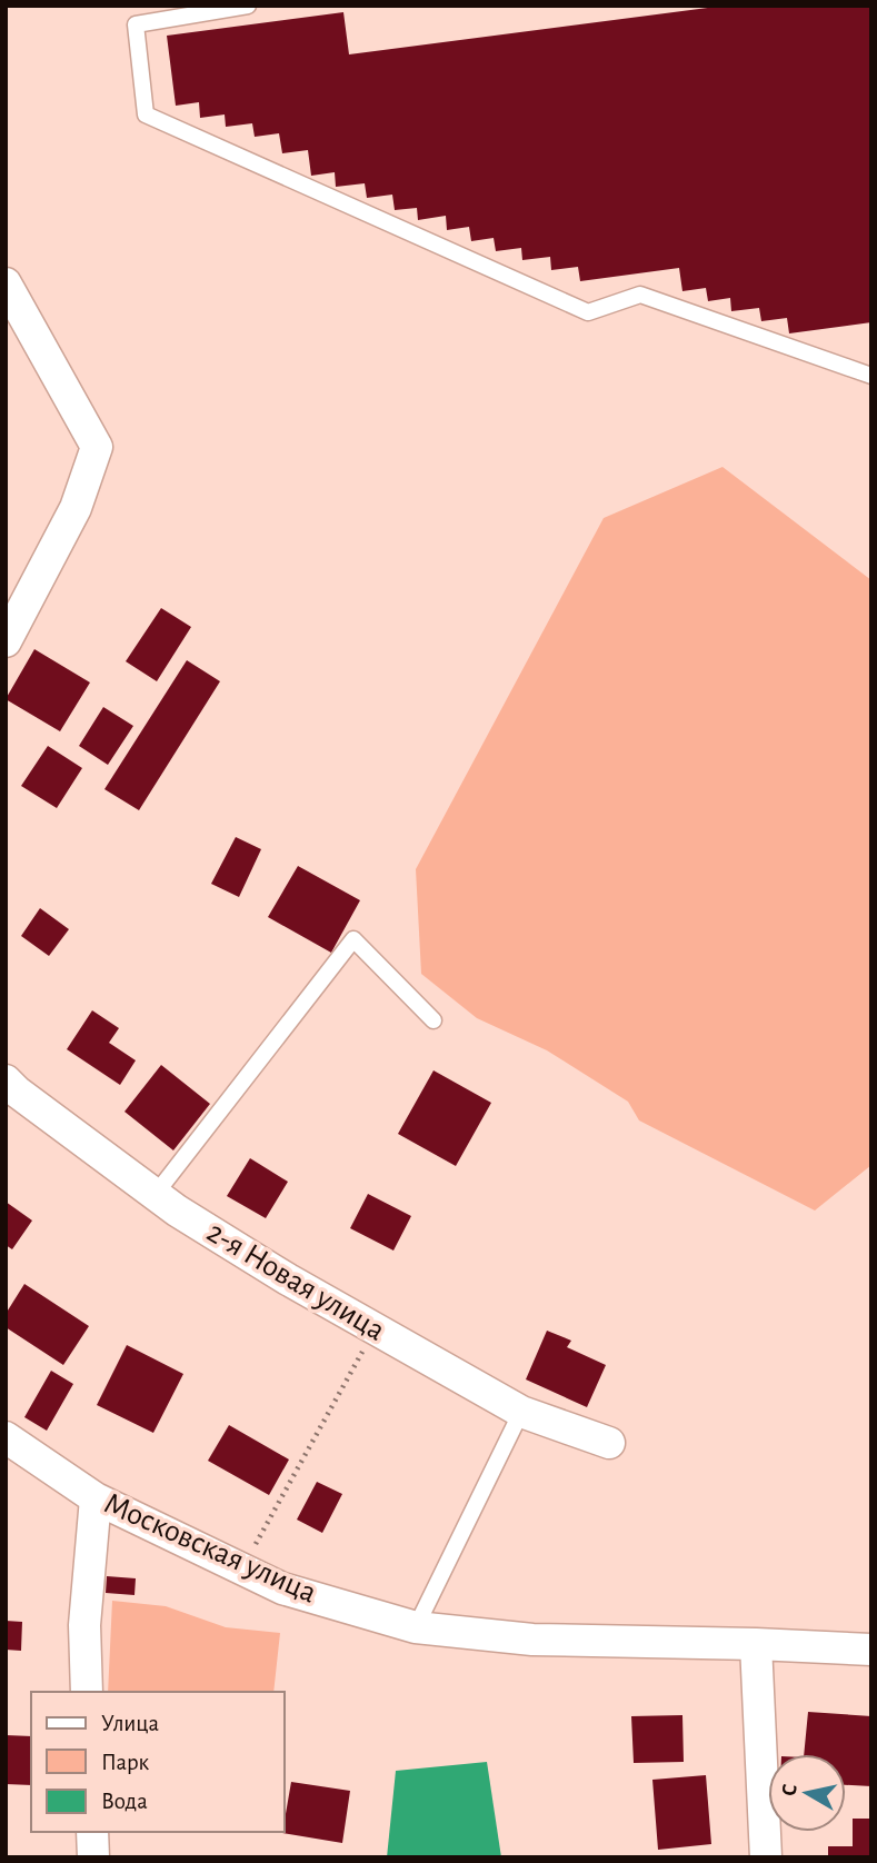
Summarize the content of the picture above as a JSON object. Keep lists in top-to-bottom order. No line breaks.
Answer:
{"streets":{"street":["2-я Новая улица","Московская улица"]},"legend":["Улица","Парк","Вода"],"north":"left"}
